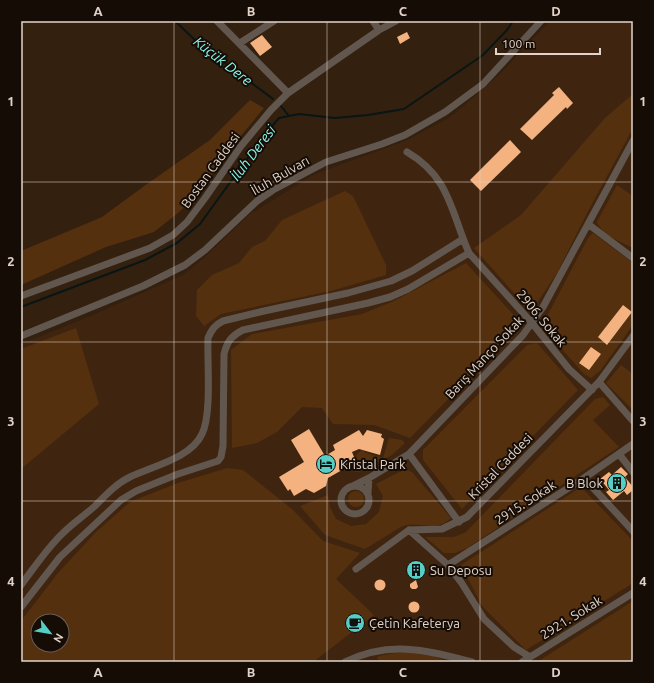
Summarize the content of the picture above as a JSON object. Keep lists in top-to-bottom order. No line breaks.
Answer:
{"streets":{"street":["Bostan Caddesi","İluh Bulvarı","2906. Sokak","Barış Manço Sokak","Kristal Caddesi","2915. Sokak","2921. Sokak"]},"crossings":[["2906. Sokak","Barış Manço Sokak"],["2906. Sokak","Kristal Caddesi"]],"water":["Küçük Dere","İluh Deresi"],"places":{"hotel":["Kristal Park"],"building":["B Blok","Su Deposu"],"cafe":["Çetin Kafeterya"]},"scale_bar":"100 m","north":"bottom right","grid":{"columns":["A","B","C","D"],"rows":["1","2","3","4"]}}
